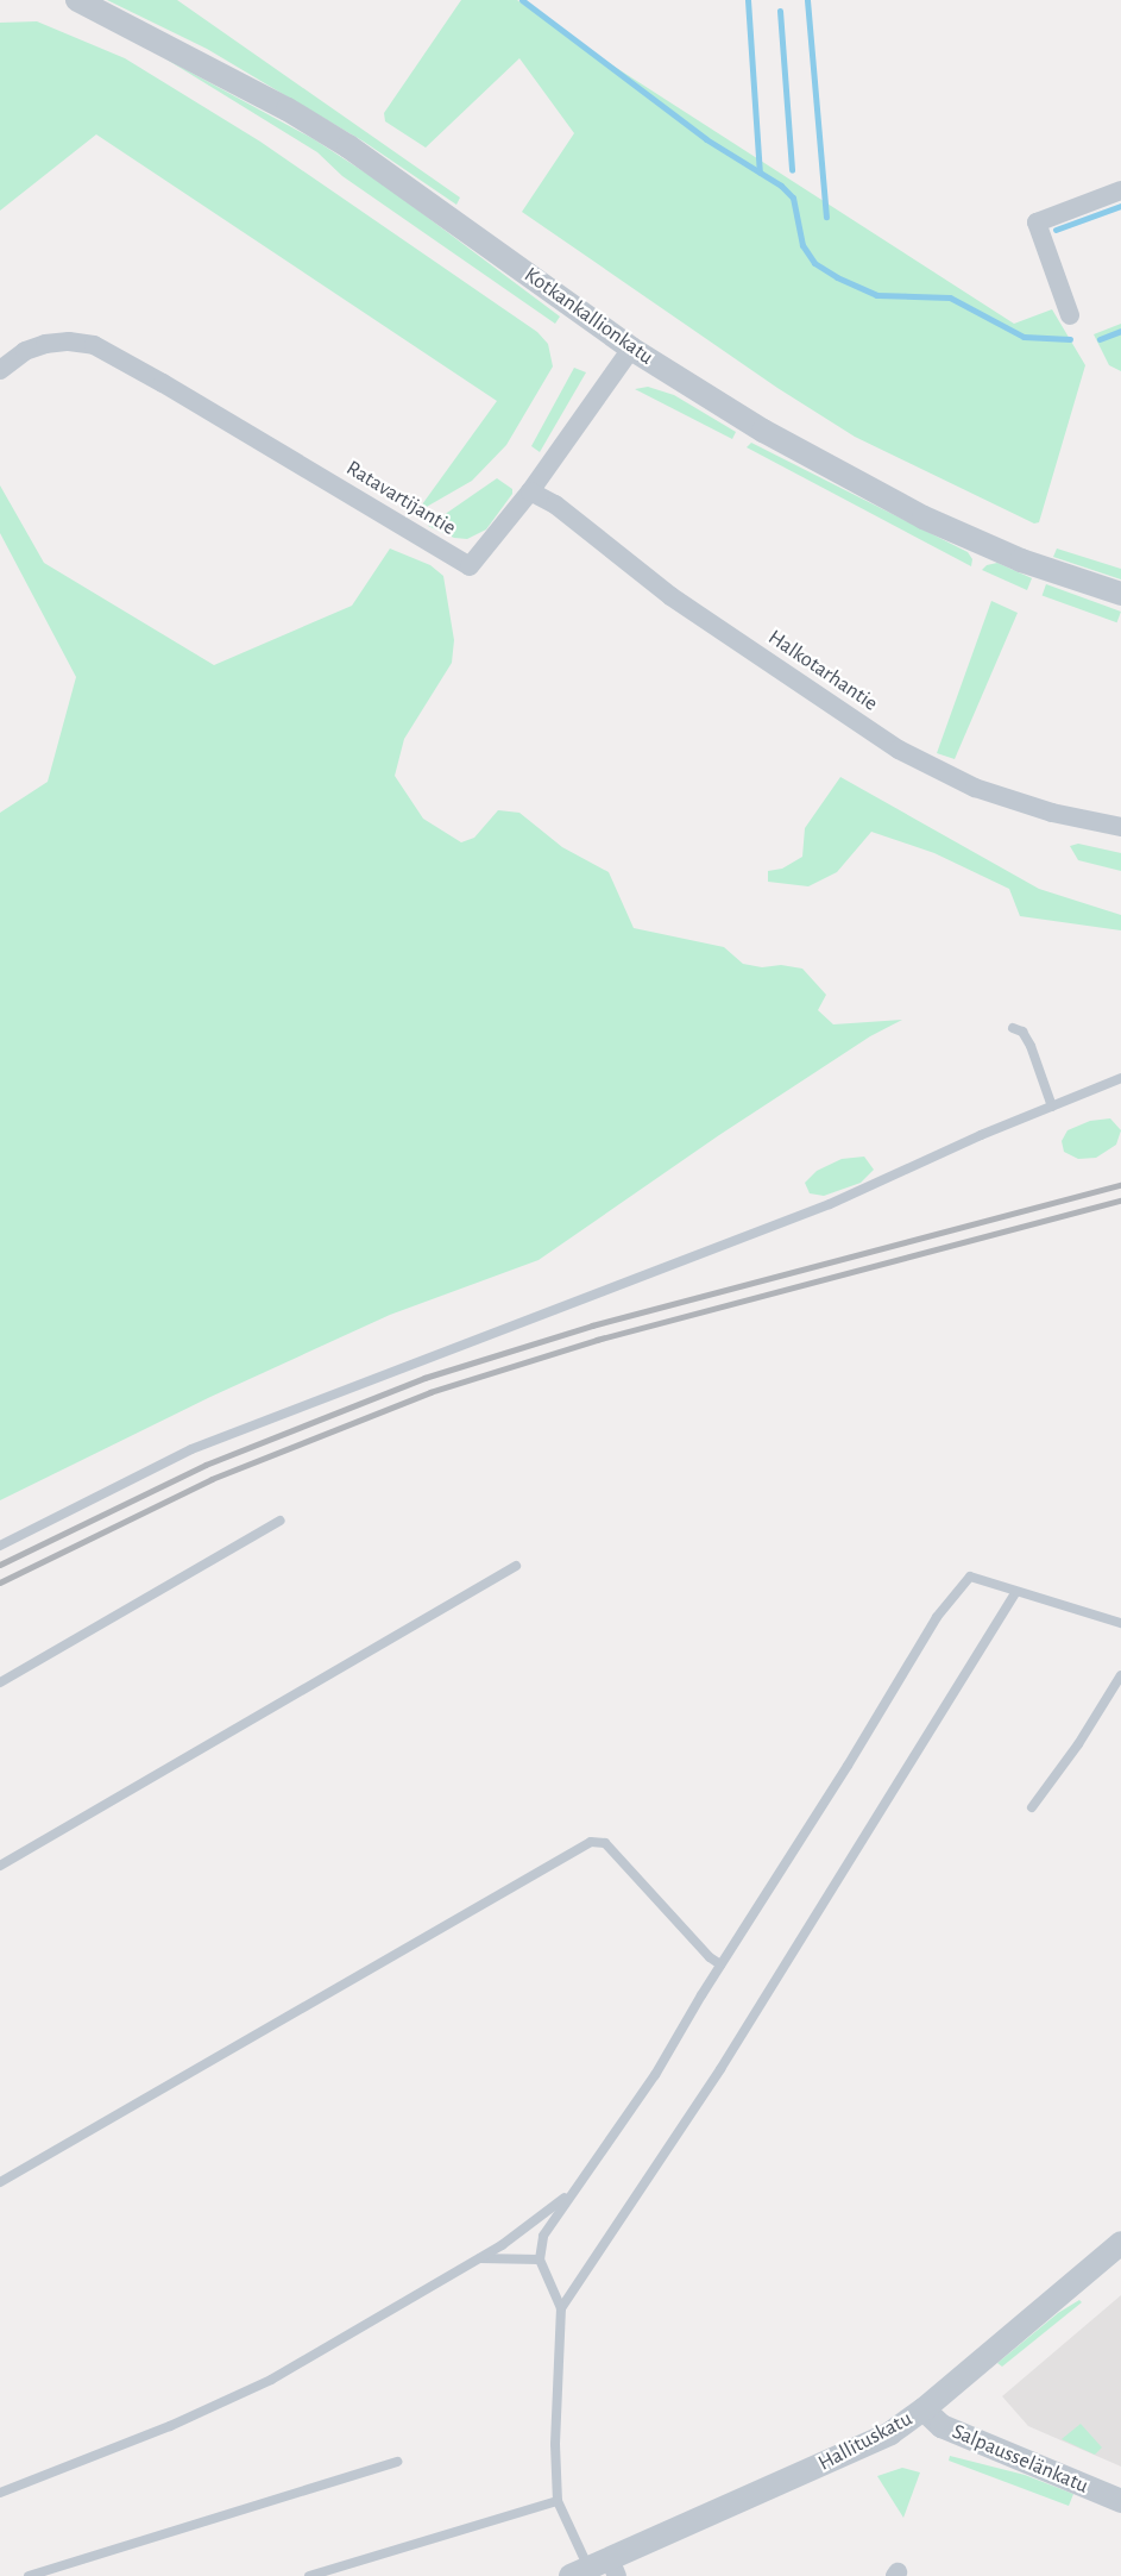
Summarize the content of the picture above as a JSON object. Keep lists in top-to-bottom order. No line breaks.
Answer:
{"streets":{"street":["Kotkankallionkatu","Ratavartijantie","Halkotarhantie","Hallituskatu","Salpausselänkatu"]},"crossings":[["Kotkankallionkatu","Ratavartijantie"],["Ratavartijantie","Halkotarhantie"],["Hallituskatu","Salpausselänkatu"]]}
